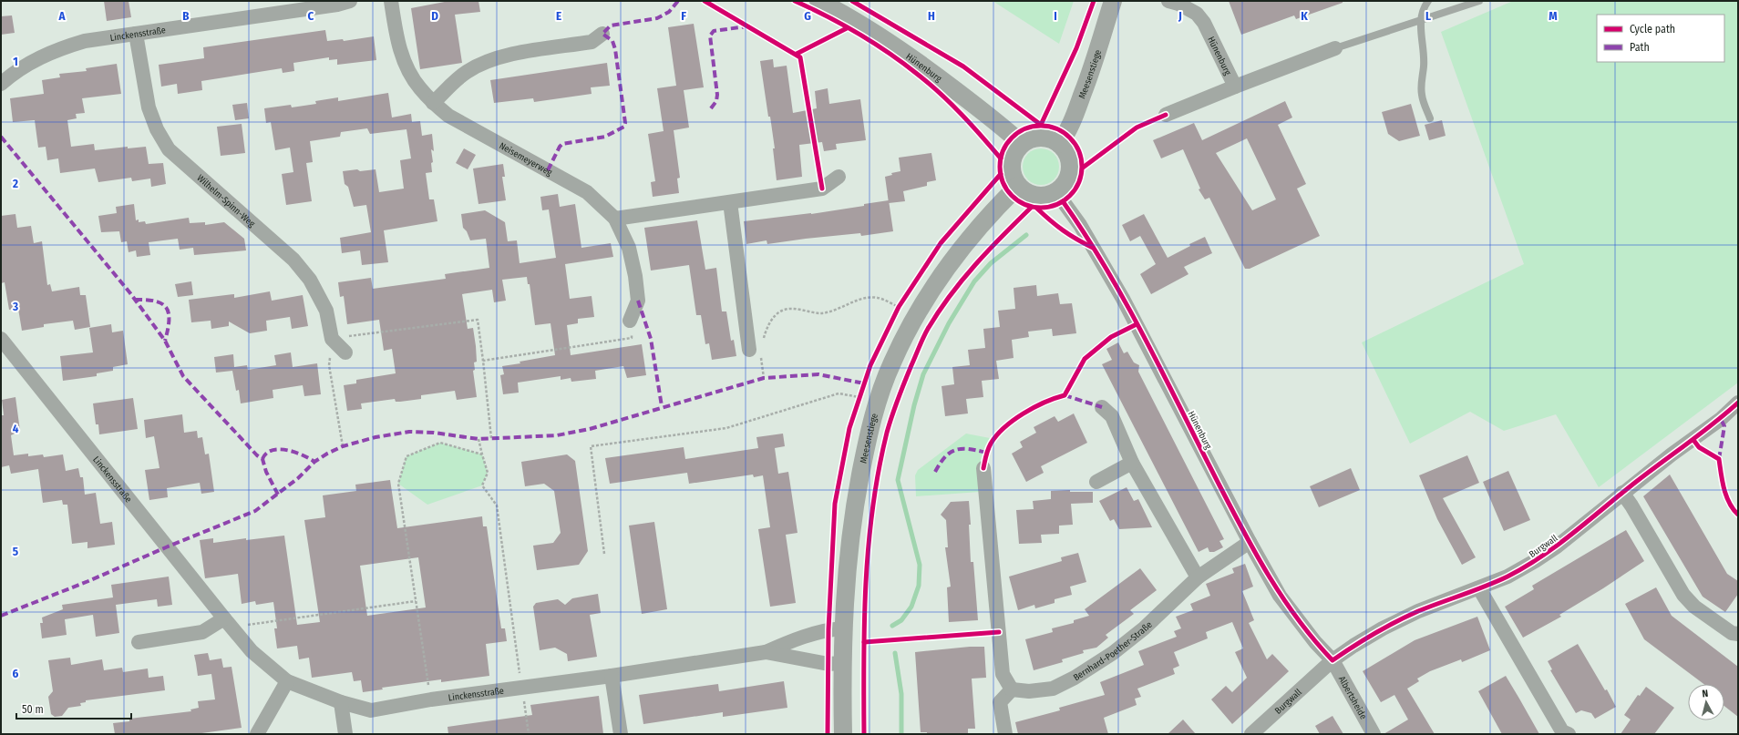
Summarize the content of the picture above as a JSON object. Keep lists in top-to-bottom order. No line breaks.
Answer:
{"streets":{"street":["Linckensstraße","Hünenburg","Meesenstiege","Neisemeyerweg","Wilhelm-Spinn-Weg","Burgwall","Bernhard-Poether-Straße","Albertsheide"]},"crossings":[["Linckensstraße","Meesenstiege"],["Linckensstraße","Wilhelm-Spinn-Weg"],["Hünenburg","Meesenstiege"],["Hünenburg","Burgwall"],["Hünenburg","Bernhard-Poether-Straße"],["Hünenburg","Albertsheide"],["Burgwall","Albertsheide"]],"legend":["Cycle path","Path"],"scale_bar":"50 m","north":"top","grid":{"columns":["A","B","C","D","E","F","G","H","I","J","K","L","M"],"rows":["1","2","3","4","5","6"]}}
